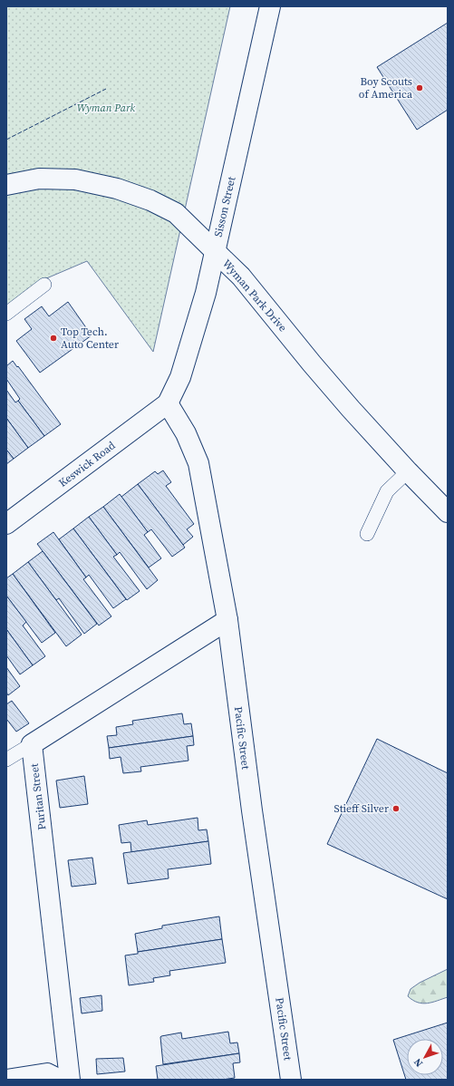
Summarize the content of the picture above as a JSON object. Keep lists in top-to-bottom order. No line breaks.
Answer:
{"streets":{"street":["Sisson Street","Wyman Park Drive","Keswick Road","Pacific Street","Puritan Street"]},"crossings":[["Sisson Street","Wyman Park Drive"],["Sisson Street","Keswick Road"],["Sisson Street","Pacific Street"],["Keswick Road","Pacific Street"]],"parks":["Wyman Park"],"places":["Boy Scouts of America","Top Tech. Auto Center","Stieff Silver"],"north":"bottom left"}
